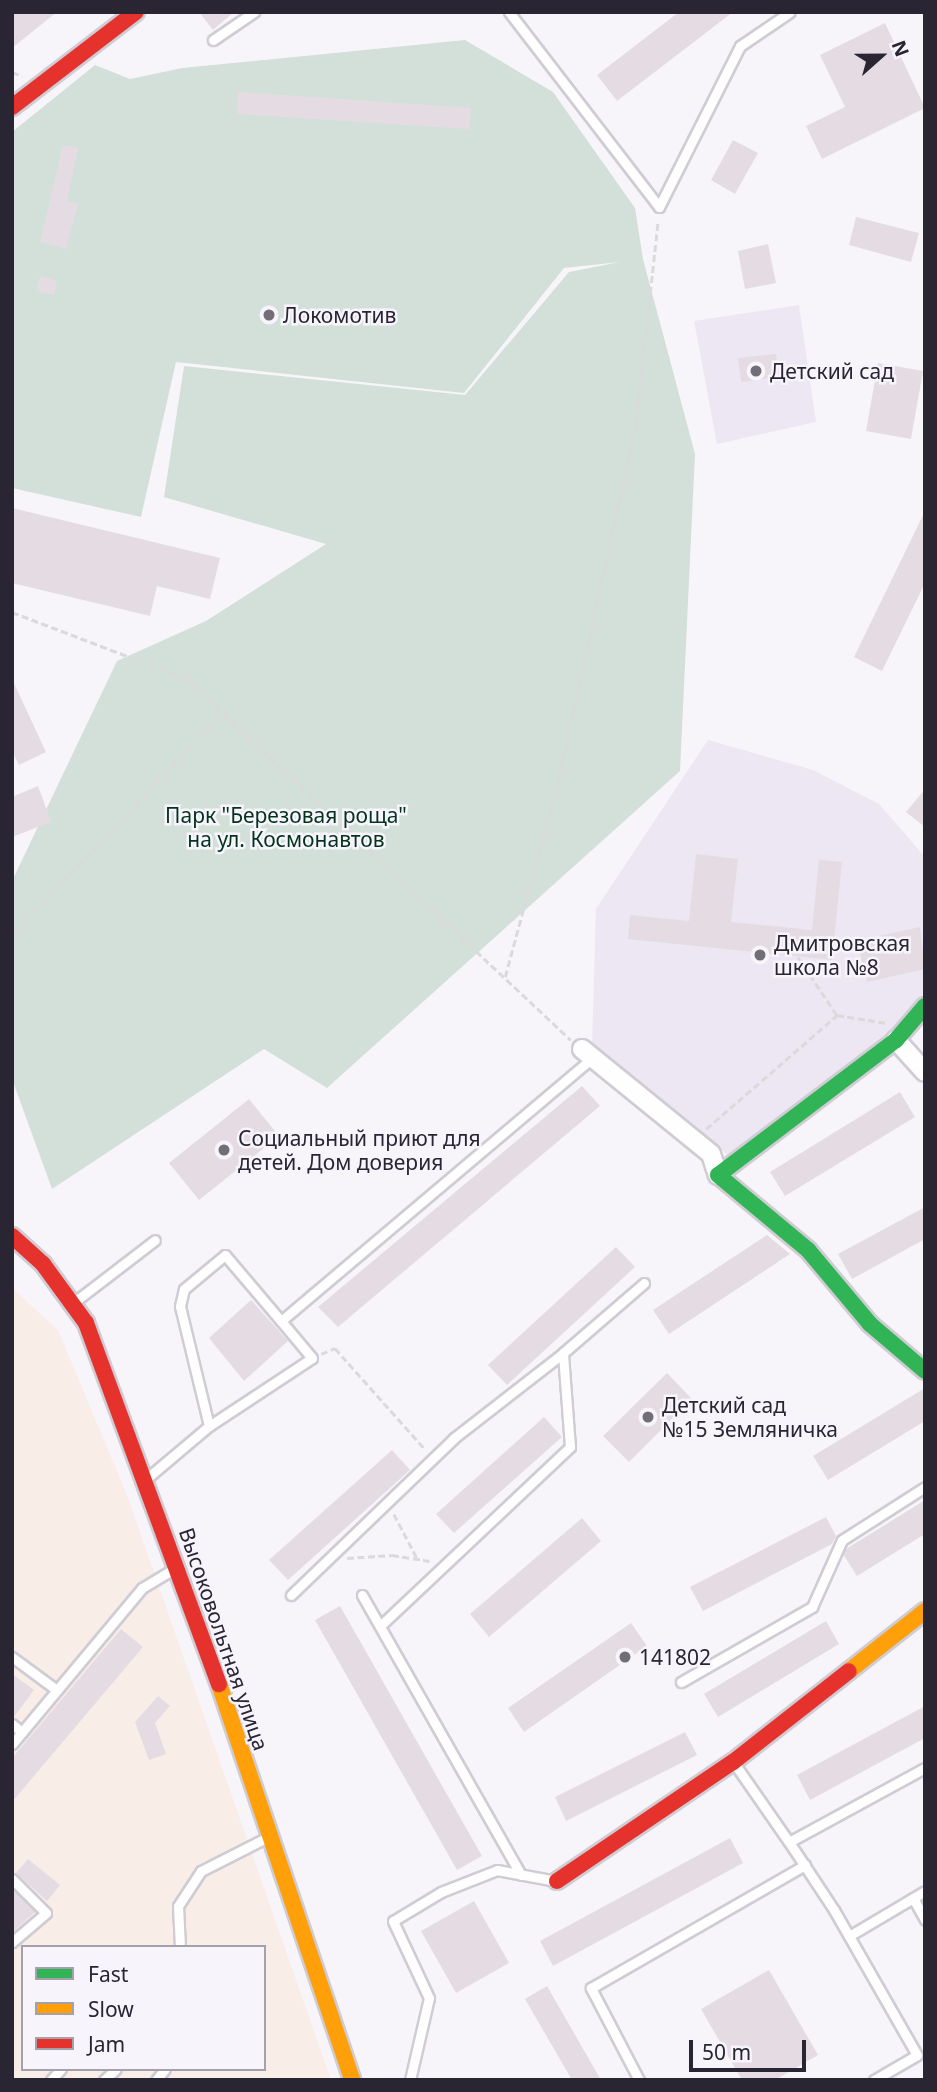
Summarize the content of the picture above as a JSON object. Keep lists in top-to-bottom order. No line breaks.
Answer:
{"streets":{"street":["Высоковольтная улица"]},"parks":["Парк \"Березовая роща\" на ул. Космонавтов"],"places":["Локомотив","Детский сад","Дмитровская школа №8","Социальный приют для детей. Дом доверия","Детский сад №15 Земляничка","141802"],"legend":["Fast","Slow","Jam"],"scale_bar":"50 m","north":"right"}
